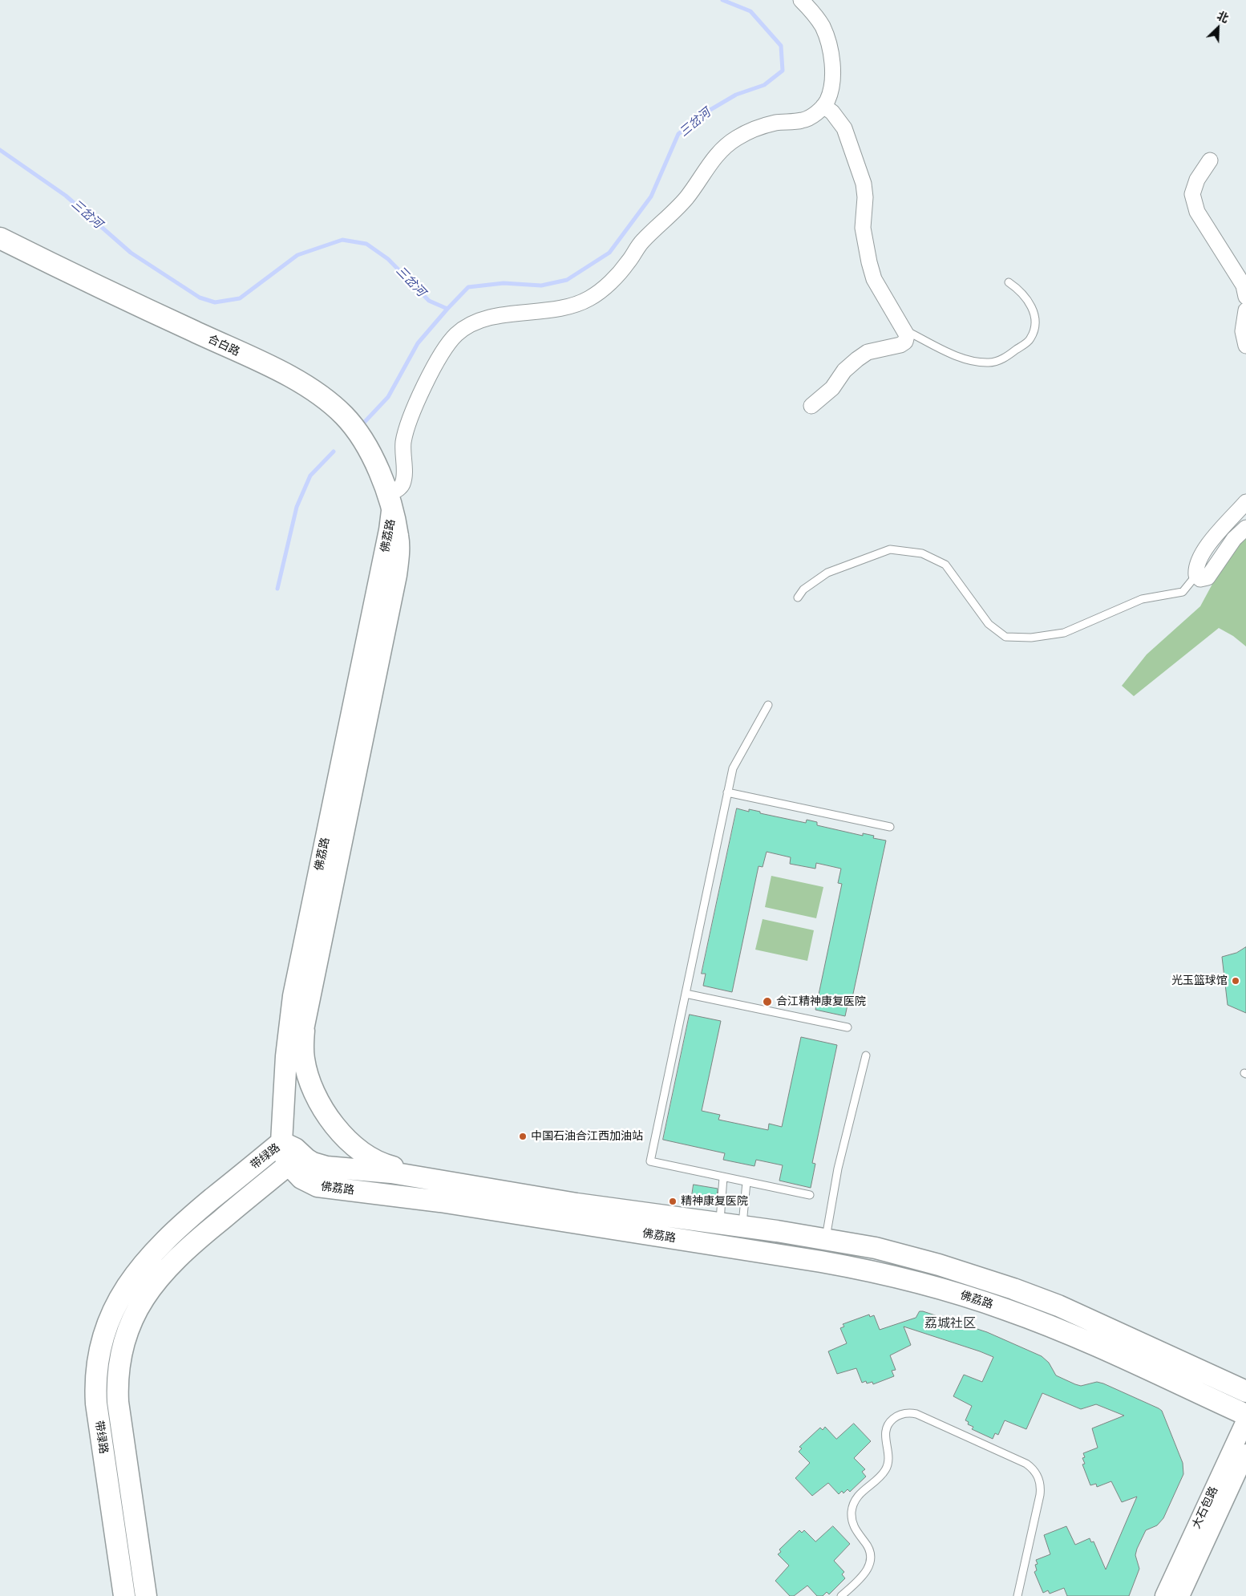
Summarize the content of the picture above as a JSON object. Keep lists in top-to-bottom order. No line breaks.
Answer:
{"streets":{"main road":["合白路","佛荔路","带绿路"],"street":["大石包路"]},"crossings":[["合白路","佛荔路"],["佛荔路","带绿路"]],"districts":["荔城社区"],"water":["三岔河"],"places":["光玉篮球馆","合江精神康复医院","中国石油合江西加油站","精神康复医院"],"north":"top right"}
